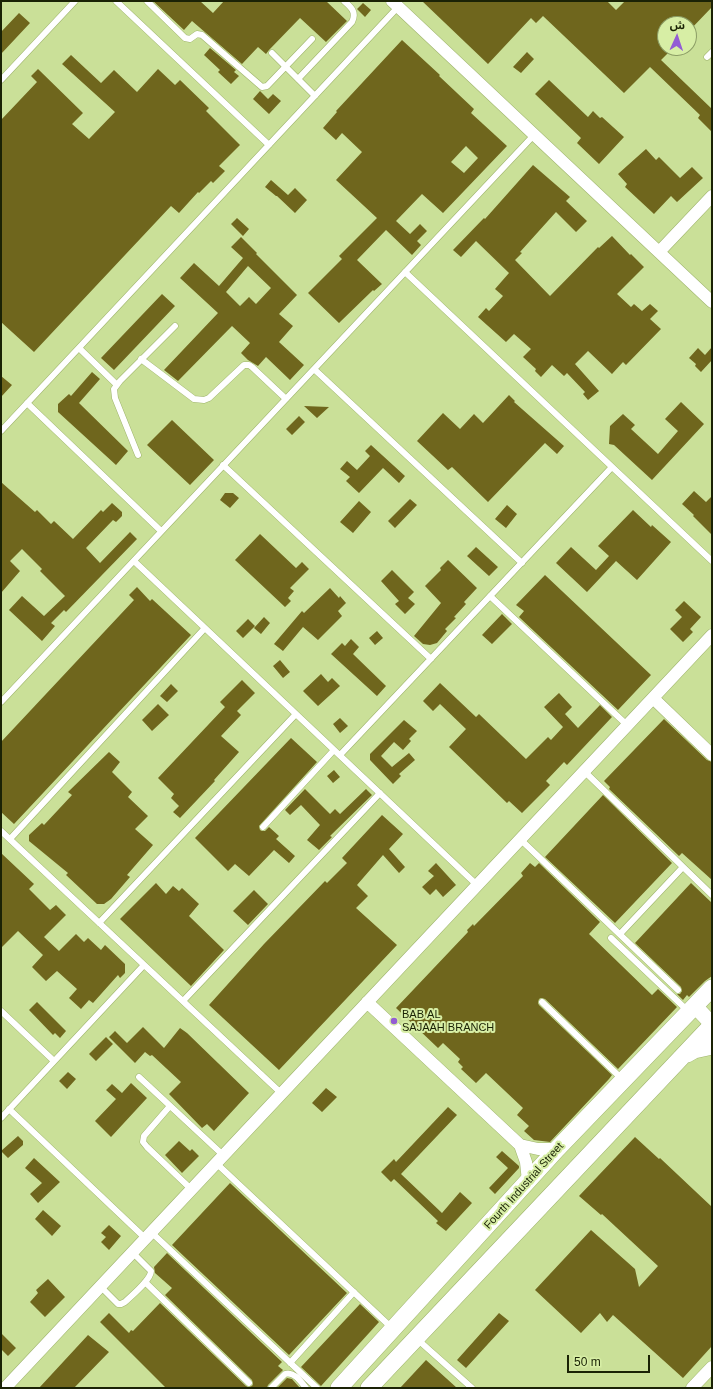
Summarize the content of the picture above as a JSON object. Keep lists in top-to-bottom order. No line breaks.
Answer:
{"streets":{"main road":["Fourth Industrial Street"]},"places":["BAB AL SAJAAH BRANCH"],"scale_bar":"50 m","north":"top"}
